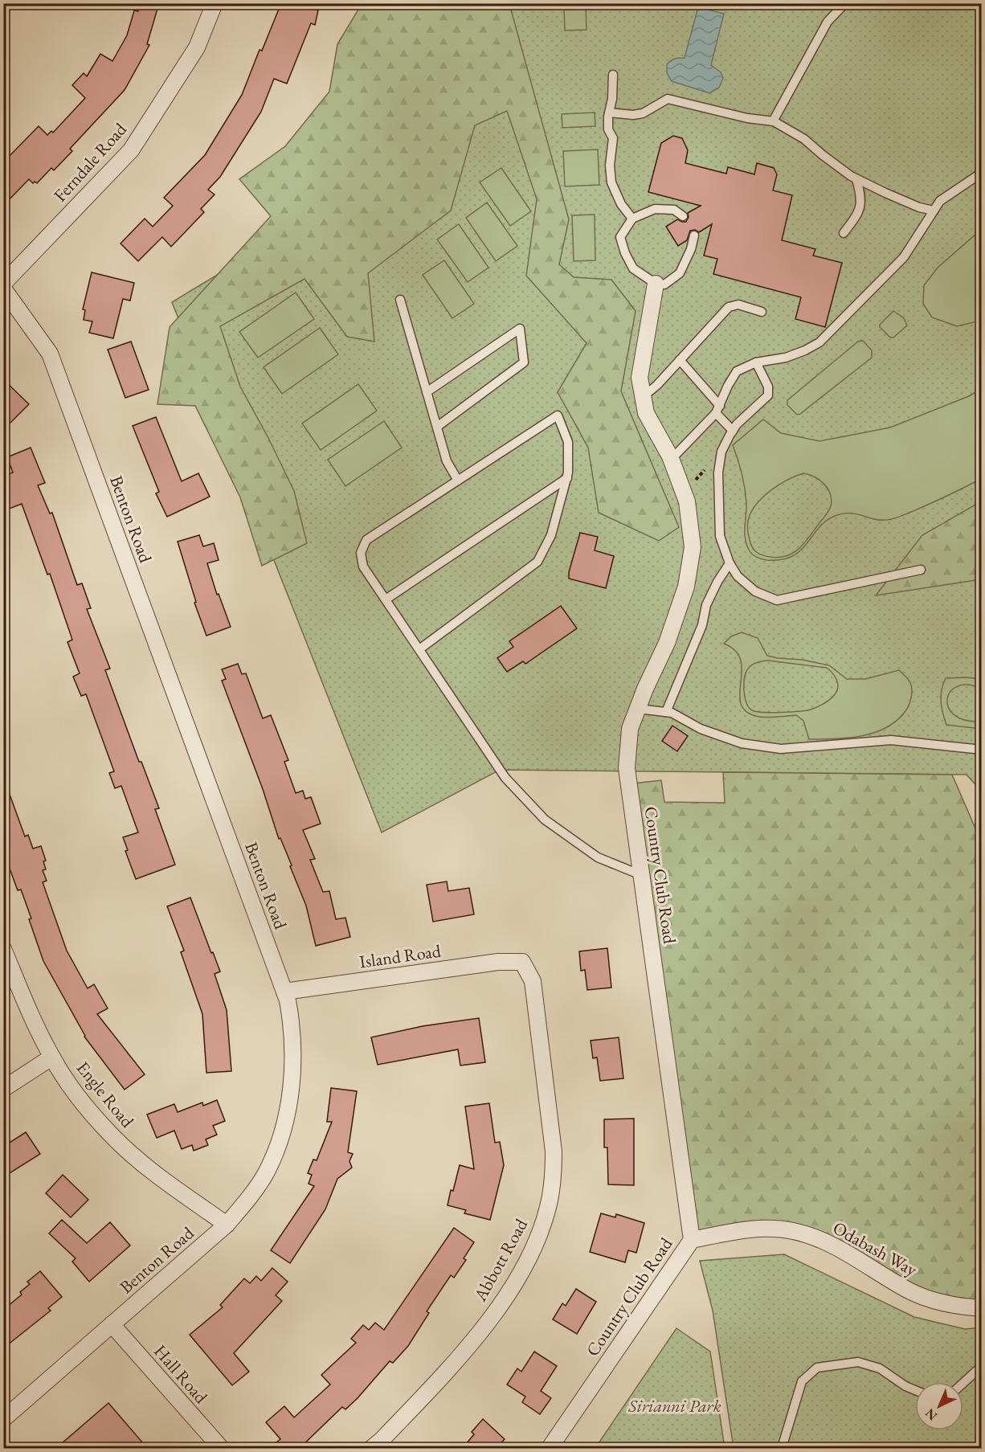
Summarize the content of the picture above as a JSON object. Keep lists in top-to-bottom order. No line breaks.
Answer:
{"streets":{"street":["Ferndale Road","Benton Road","Country Club Road","Island Road","Engle Road","Odabash Way","Abbott Road","Hall Road"]},"crossings":[["Benton Road","Island Road"],["Benton Road","Engle Road"],["Benton Road","Hall Road"],["Country Club Road","Odabash Way"],["Island Road","Abbott Road"]],"parks":["Sirianni Park"],"north":"bottom left"}
